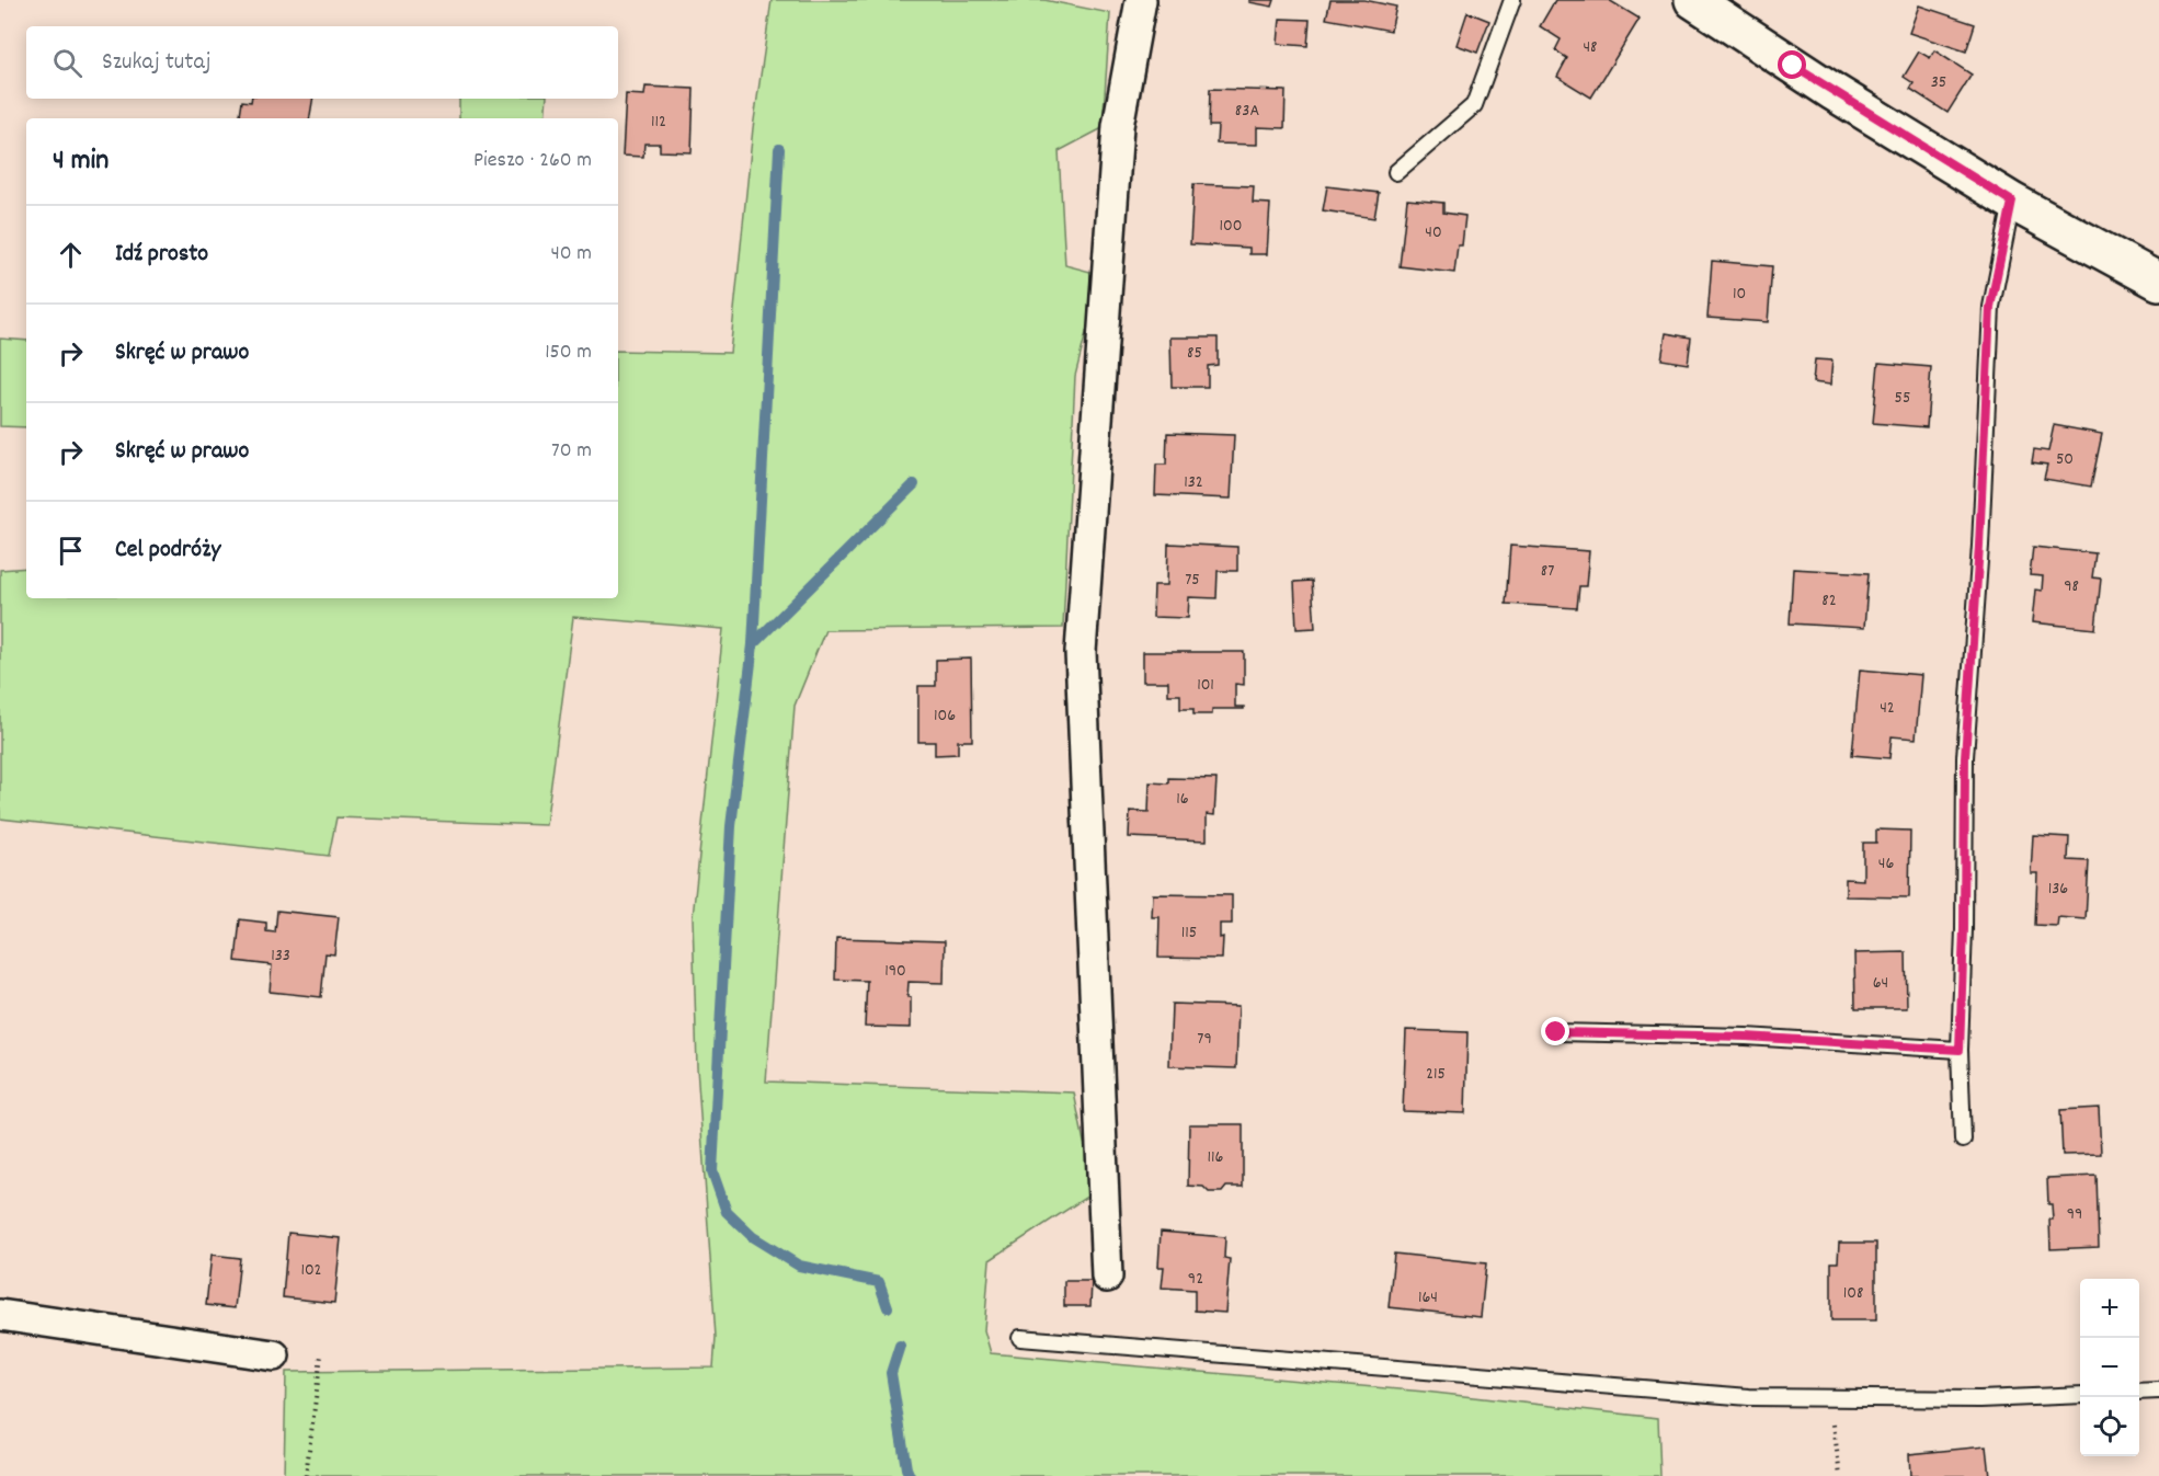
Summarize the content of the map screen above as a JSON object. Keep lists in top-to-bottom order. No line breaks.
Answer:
{"house_numbers":["48","35","83A","112","100","40","10","85","55","50","132","87","75","98","82","101","42","106","16","46","136","115","133","190","64","79","215","116","99","102","92","108","164"],"page":{"search":"Szukaj tutaj","heading":["4 min","Pieszo · 260 m"],"list":[["Idź prosto","40 m"],["Skręć w prawo","150 m"],["Skręć w prawo","70 m"],"Cel podróży"],"map_buttons":["+","−"]}}
